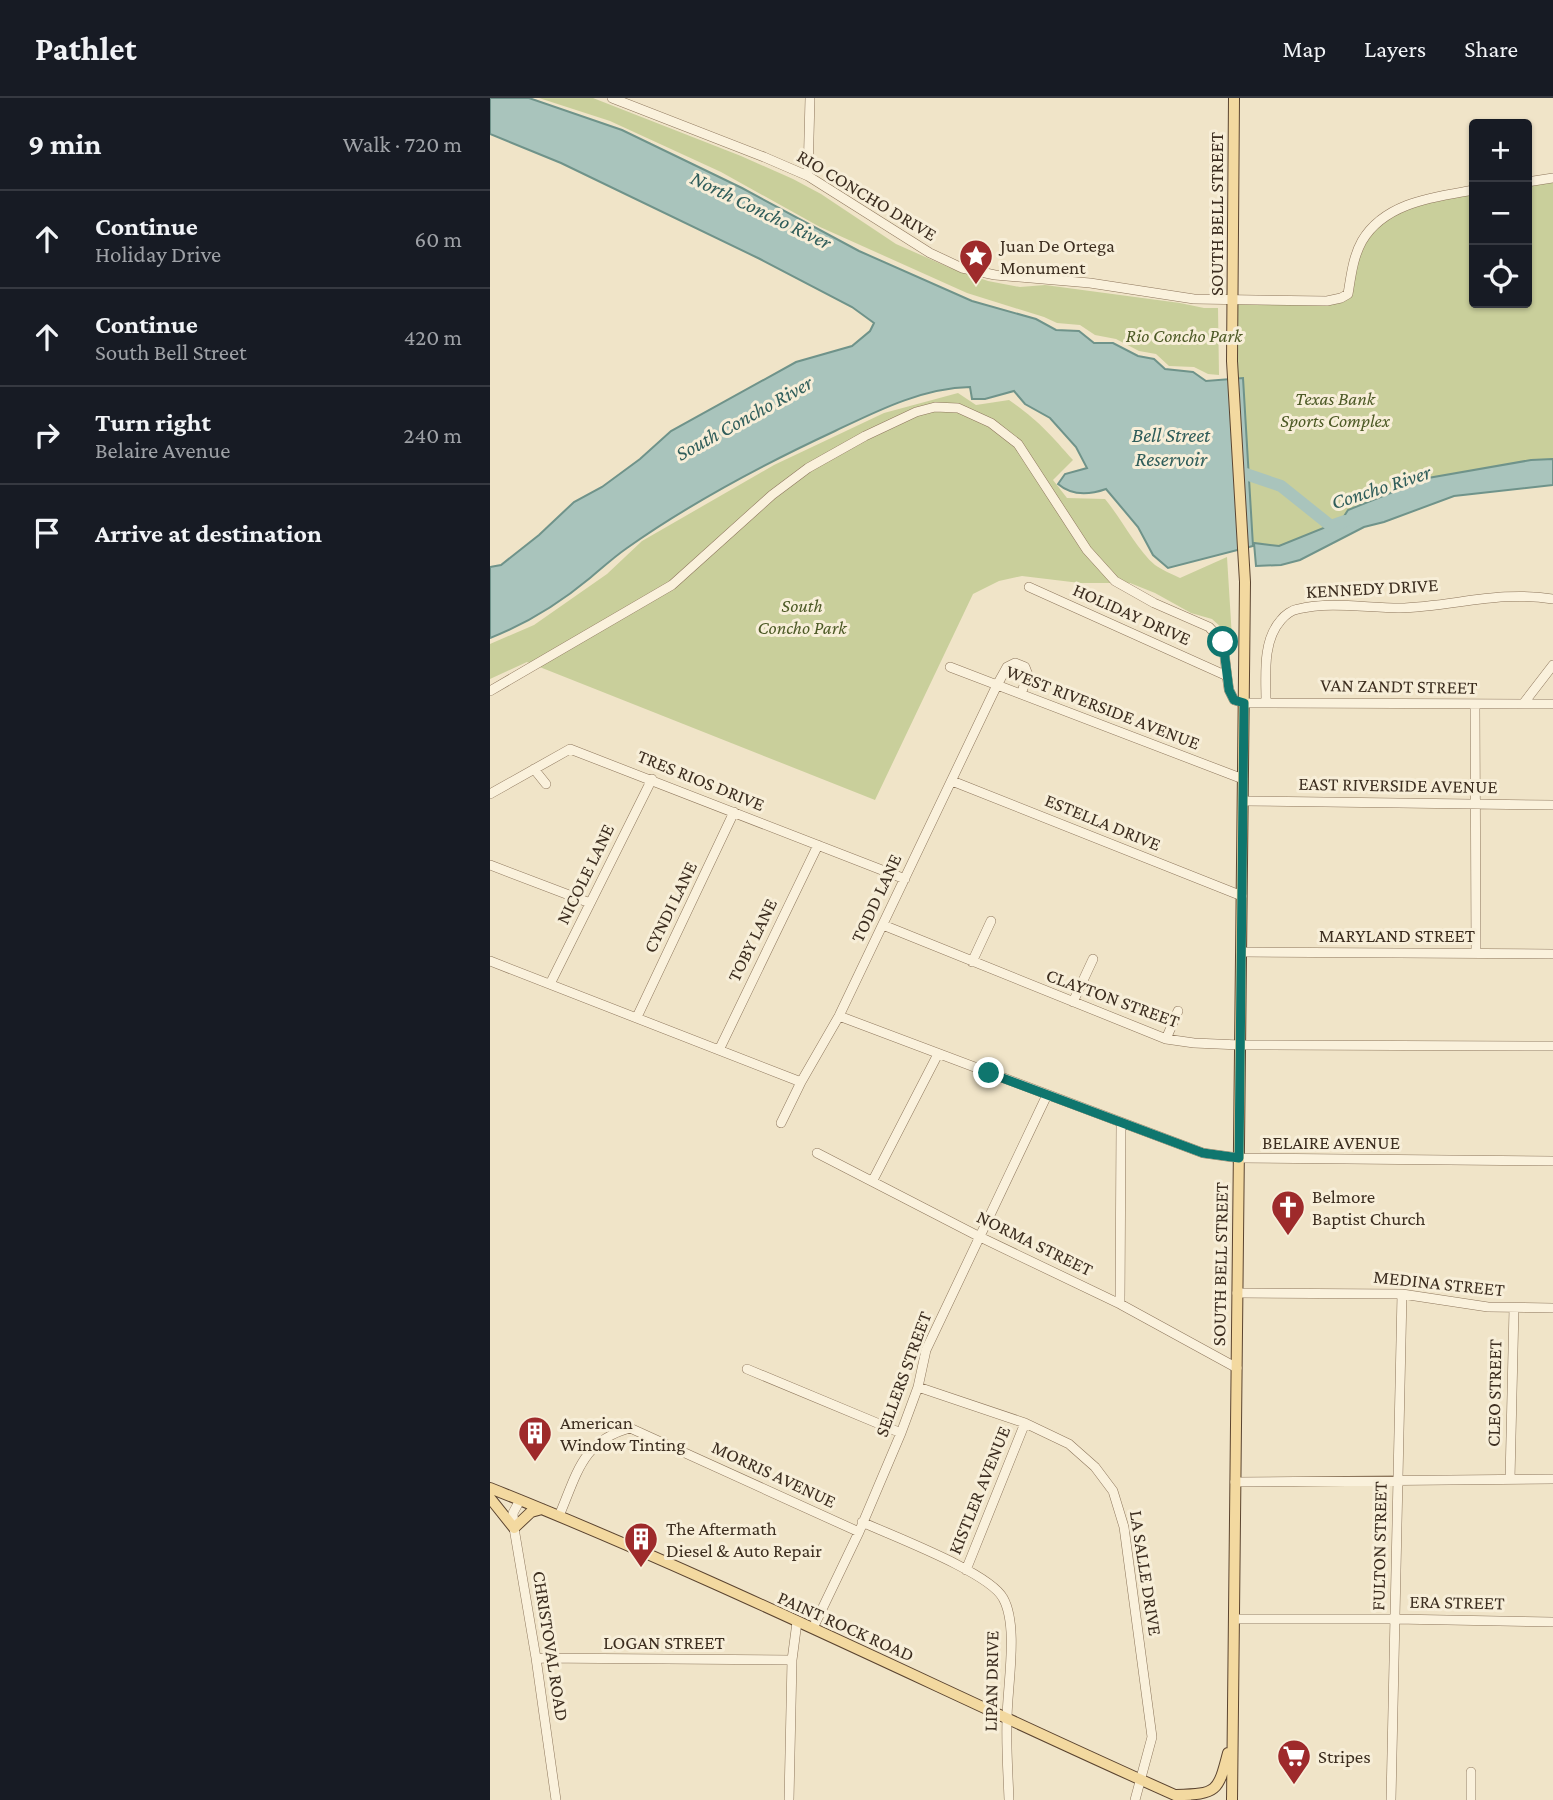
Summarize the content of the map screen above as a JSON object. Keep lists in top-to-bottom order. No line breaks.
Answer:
{"streets":{"main road":["SOUTH BELL STREET","PAINT ROCK ROAD"],"street":["RIO CONCHO DRIVE","KENNEDY DRIVE","HOLIDAY DRIVE","VAN ZANDT STREET","WEST RIVERSIDE AVENUE","TRES RIOS DRIVE","EAST RIVERSIDE AVENUE","ESTELLA DRIVE","NICOLE LANE","TODD LANE","CYNDI LANE","MARYLAND STREET","TOBY LANE","CLAYTON STREET","BELAIRE AVENUE","NORMA STREET","MEDINA STREET","SELLERS STREET","CLEO STREET","MORRIS AVENUE","KISTLER AVENUE","FULTON STREET","LA SALLE DRIVE","ERA STREET","LOGAN STREET","CHRISTOVAL ROAD","LIPAN DRIVE"]},"crossings":[["RIO CONCHO DRIVE","SOUTH BELL STREET"],["SOUTH BELL STREET","VAN ZANDT STREET"],["SOUTH BELL STREET","WEST RIVERSIDE AVENUE"],["SOUTH BELL STREET","EAST RIVERSIDE AVENUE"],["SOUTH BELL STREET","ESTELLA DRIVE"],["SOUTH BELL STREET","MARYLAND STREET"],["SOUTH BELL STREET","CLAYTON STREET"],["SOUTH BELL STREET","BELAIRE AVENUE"],["SOUTH BELL STREET","NORMA STREET"],["SOUTH BELL STREET","MEDINA STREET"],["SOUTH BELL STREET","ERA STREET"],["KENNEDY DRIVE","VAN ZANDT STREET"],["WEST RIVERSIDE AVENUE","TODD LANE"],["TRES RIOS DRIVE","NICOLE LANE"],["TRES RIOS DRIVE","TODD LANE"],["TRES RIOS DRIVE","CYNDI LANE"],["TRES RIOS DRIVE","TOBY LANE"],["ESTELLA DRIVE","TODD LANE"],["TODD LANE","CLAYTON STREET"],["TODD LANE","BELAIRE AVENUE"],["BELAIRE AVENUE","SELLERS STREET"],["NORMA STREET","SELLERS STREET"],["MEDINA STREET","CLEO STREET"],["MEDINA STREET","FULTON STREET"],["SELLERS STREET","MORRIS AVENUE"],["SELLERS STREET","LA SALLE DRIVE"],["SELLERS STREET","PAINT ROCK ROAD"],["SELLERS STREET","LIPAN DRIVE"],["MORRIS AVENUE","PAINT ROCK ROAD"],["KISTLER AVENUE","LA SALLE DRIVE"],["KISTLER AVENUE","LIPAN DRIVE"],["FULTON STREET","ERA STREET"],["LA SALLE DRIVE","PAINT ROCK ROAD"],["PAINT ROCK ROAD","CHRISTOVAL ROAD"],["PAINT ROCK ROAD","LIPAN DRIVE"],["LOGAN STREET","CHRISTOVAL ROAD"]],"water":["North Concho River","South Concho River","Bell Street Reservoir","Concho River"],"parks":["Rio Concho Park","Texas Bank Sports Complex","South Concho Park"],"places":{"place":["Juan De Ortega Monument"],"church":["Belmore Baptist Church"],"building":["American Window Tinting","The Aftermath Diesel & Auto Repair"],"supermarket":["Stripes"]},"page":{"header":"Pathlet","nav":["Map","Layers","Share"],"heading":["9 min","Walk · 720 m"],"map_buttons":["+","−"],"list":[["Continue","Holiday Drive","60 m"],["Continue","South Bell Street","420 m"],["Turn right","Belaire Avenue","240 m"],"Arrive at destination"]}}
